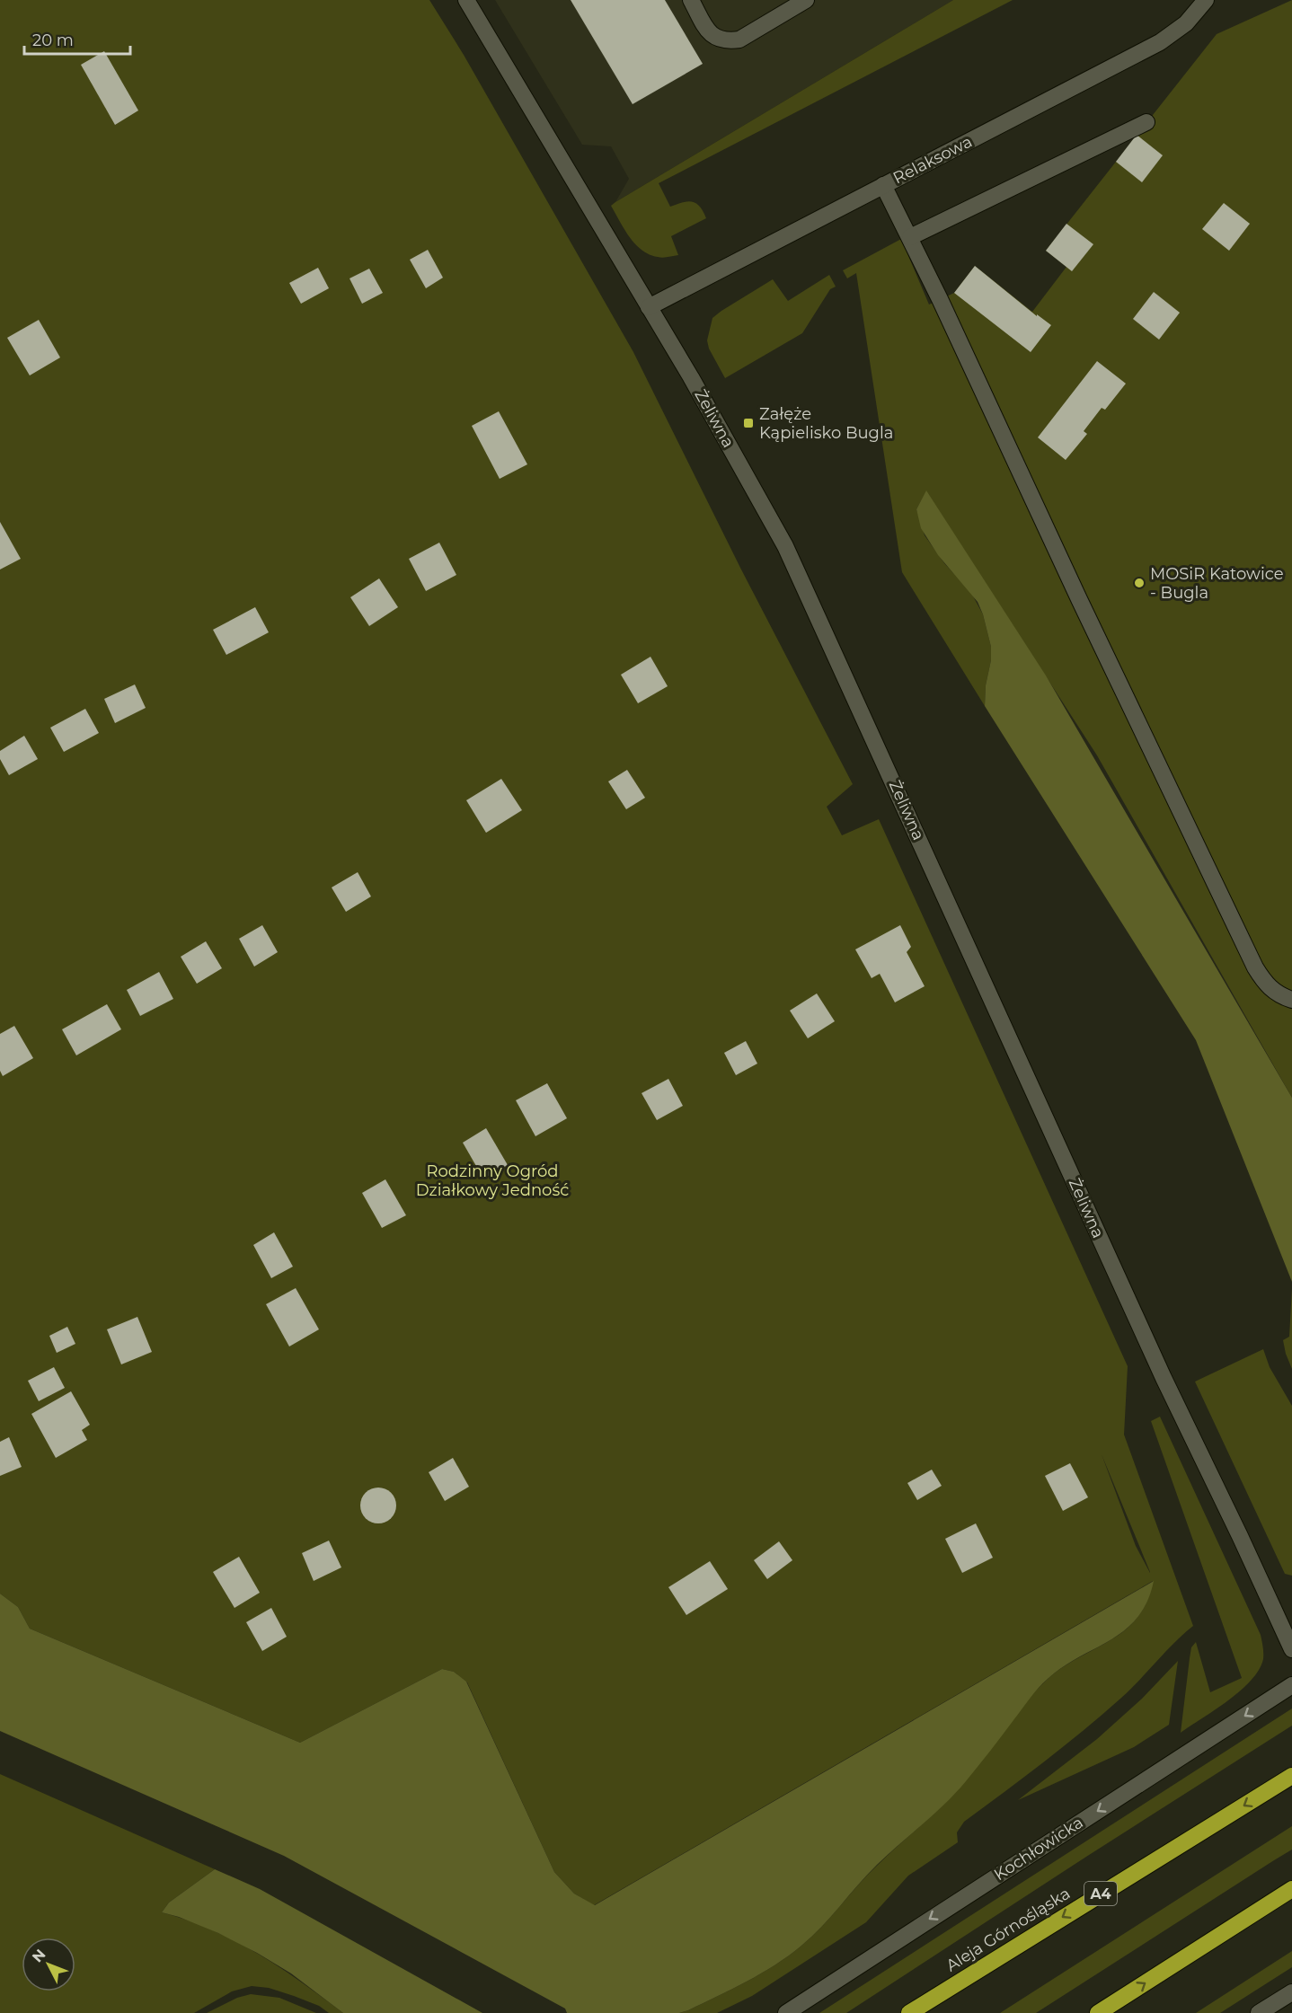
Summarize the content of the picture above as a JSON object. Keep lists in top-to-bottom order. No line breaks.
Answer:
{"streets":{"highway":["A4","Aleja Górnośląska"],"street":["Relaksowa","Żeliwna","Kochłowicka"]},"crossings":[["Relaksowa","Żeliwna"]],"one_way":["Kochłowicka"],"parks":["Rodzinny Ogród Działkowy Jedność"],"places":{"transit":["Załęże Kąpielisko Bugla"],"other":["MOSiR Katowice - Bugla"]},"scale_bar":"20 m","north":"top left"}
